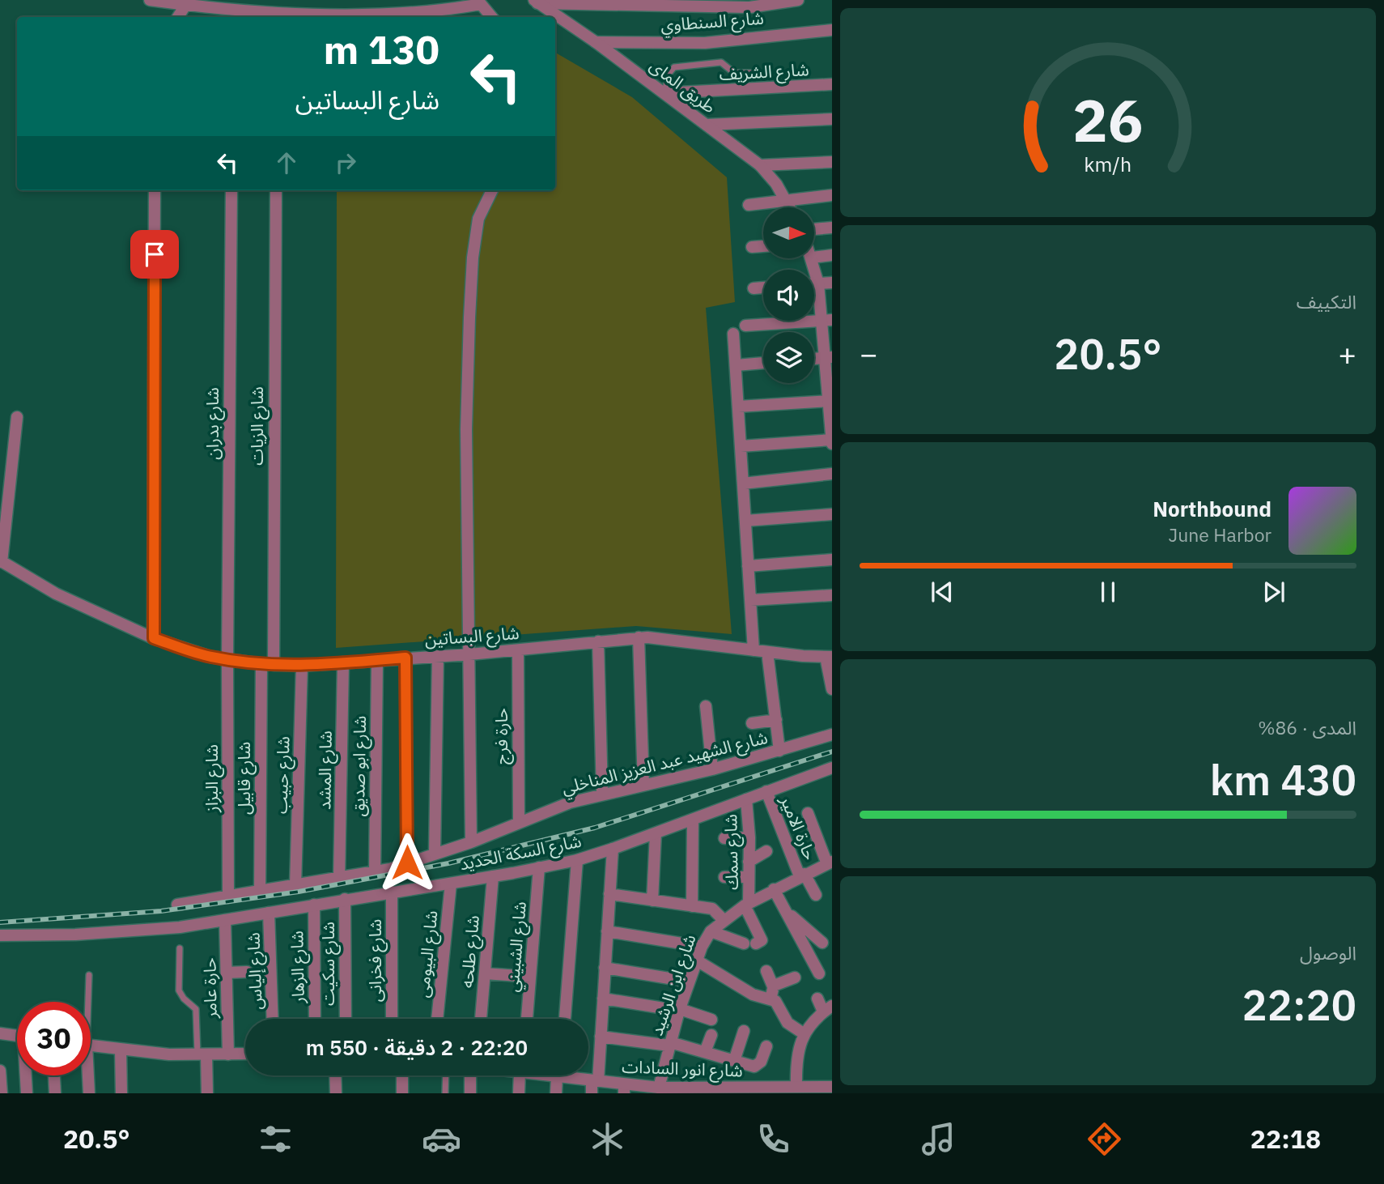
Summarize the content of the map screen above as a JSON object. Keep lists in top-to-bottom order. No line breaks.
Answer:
{"streets":{"street":["شارع السنطاوي","شارع الشريف","طريق الماى","شارع بدران","شارع الزيات","شارع البساتين","حارة فرج","شارع الشهيد عبد العزيز المناخلي","شارع ابو صديق","شارع المشد","شارع حبيب","شارع البزاز","شارع قابيل","حارة الامير","شارع السكة الحديد","شارع سمك","شارع الشبيني","شارع طلحه","شارع البيومى","شارع فخرانى","شارع سكيت","شارع الزهار","شارع إلياس","شارع ابن الرشيد","حارة عامر","شارع انور السادات"]},"crossings":[["شارع السنطاوي","طريق الماى"],["شارع الشريف","طريق الماى"],["شارع بدران","شارع البساتين"],["شارع بدران","شارع البزاز"],["شارع الزيات","شارع البساتين"],["شارع البساتين","حارة فرج"],["شارع البساتين","شارع ابو صديق"],["شارع البساتين","شارع المشد"],["شارع البساتين","شارع حبيب"],["شارع البساتين","شارع البزاز"],["شارع البساتين","شارع قابيل"],["حارة فرج","شارع الشهيد عبد العزيز المناخلي"],["شارع الشهيد عبد العزيز المناخلي","شارع ابو صديق"],["شارع الشهيد عبد العزيز المناخلي","شارع المشد"],["شارع الشهيد عبد العزيز المناخلي","شارع حبيب"],["شارع الشهيد عبد العزيز المناخلي","شارع البزاز"],["شارع الشهيد عبد العزيز المناخلي","شارع قابيل"],["حارة الامير","شارع السكة الحديد"],["حارة الامير","شارع ابن الرشيد"],["شارع السكة الحديد","شارع سمك"],["شارع السكة الحديد","شارع الشبيني"],["شارع السكة الحديد","شارع طلحه"],["شارع السكة الحديد","شارع البيومى"],["شارع السكة الحديد","شارع فخرانى"],["شارع السكة الحديد","شارع سكيت"],["شارع السكة الحديد","شارع الزهار"],["شارع السكة الحديد","شارع إلياس"],["شارع السكة الحديد","حارة عامر"],["شارع سمك","شارع ابن الرشيد"],["شارع ابن الرشيد","شارع انور السادات"]],"north":"right","page":{"turn":["130 m","شارع البساتين"],"tile":["التكييف",["المدى · 86%","430 km"],["الوصول","22:20"]],"heat":["−","20.5°","+"],"song":["Northbound","June Harbor"],"limit":"30","trip":"22:20 · 2 دقيقة · 550 m","tabs":["22:18","20.5°"],"gauge":["26","km/h"]}}
